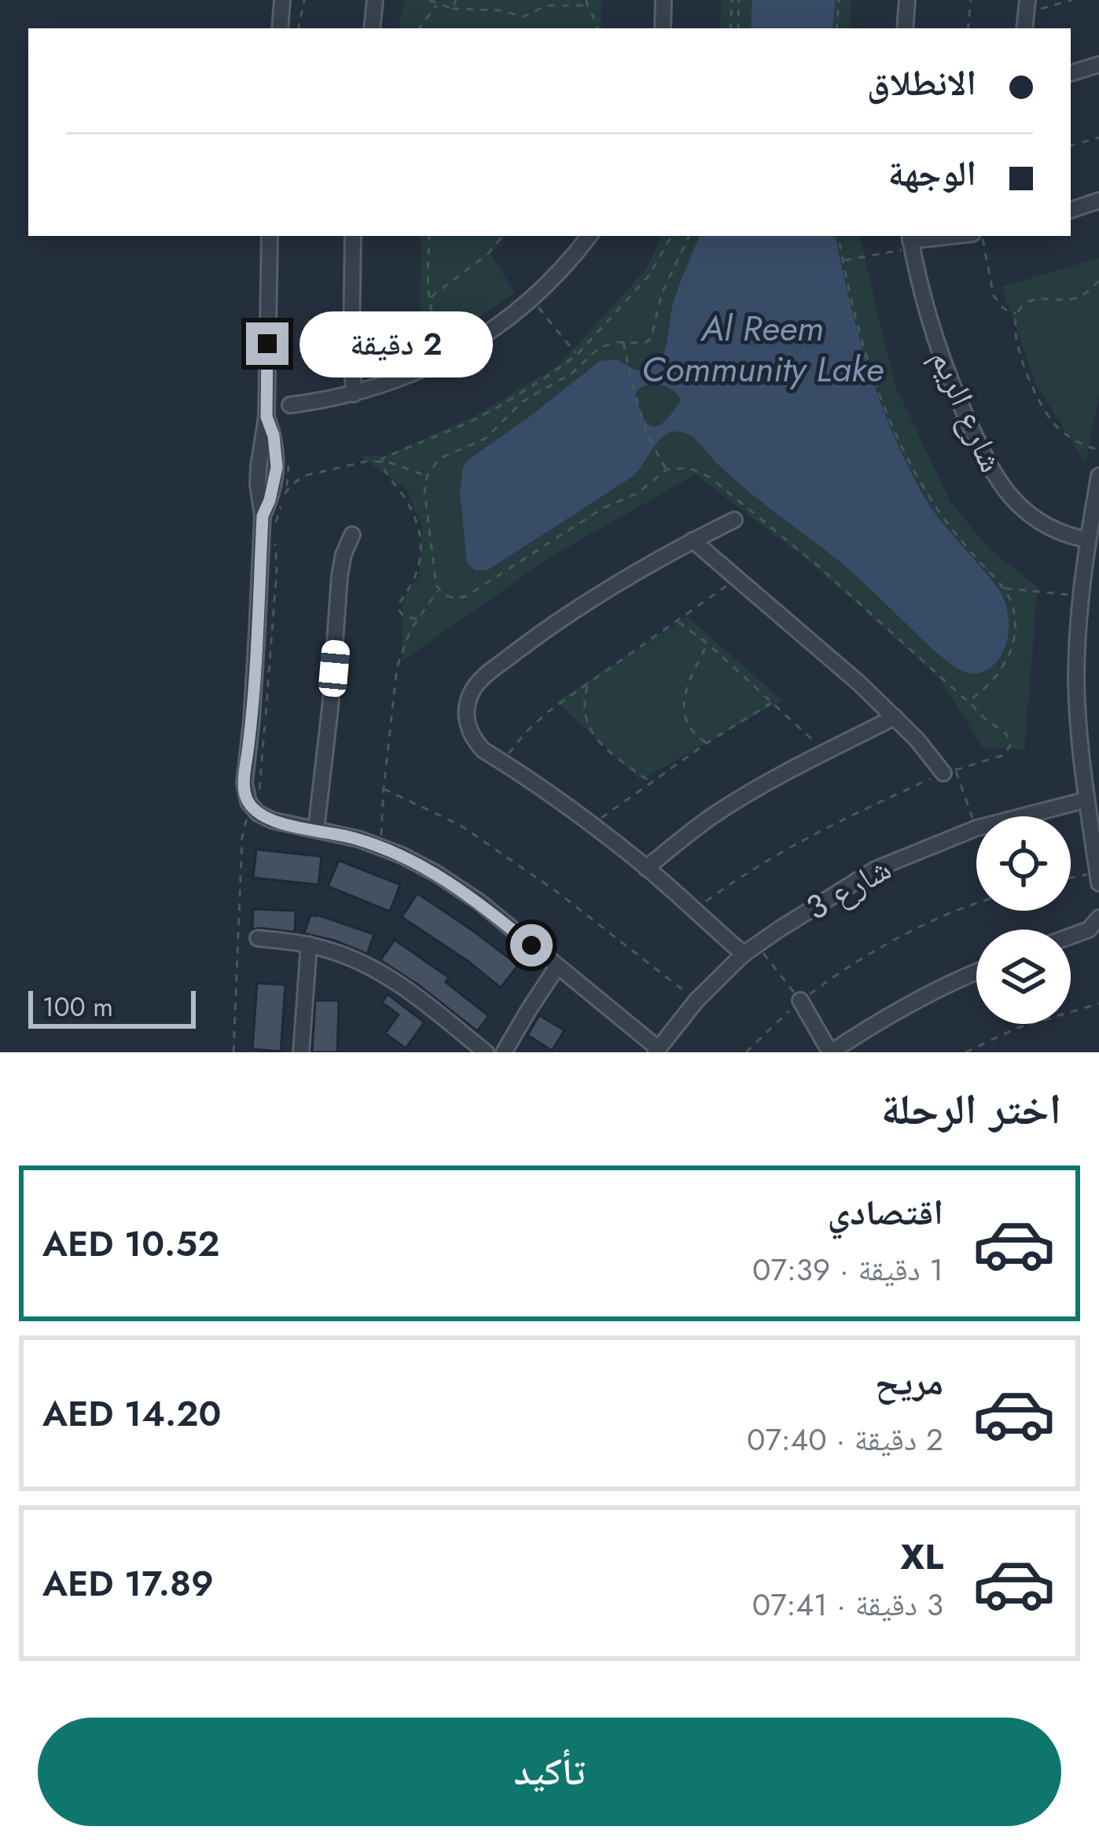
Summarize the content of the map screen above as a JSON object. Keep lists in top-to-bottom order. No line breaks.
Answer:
{"streets":{"street":["شارع الريم","شارع 3"]},"water":["Al Reem Community Lake"],"scale_bar":"100 m","page":{"banner":["الانطلاق","الوجهة"],"bubble":"2 دقيقة","scale":"100 m","heading":"اختر الرحلة","list":[{"name":"اقتصادي","note":"1 دقيقة · 07:39","value":"AED 10.52"},{"name":"مريح","note":"2 دقيقة · 07:40","value":"AED 14.20"},{"name":"XL","note":"3 دقيقة · 07:41","value":"AED 17.89"}],"buttons":"تأكيد"}}
